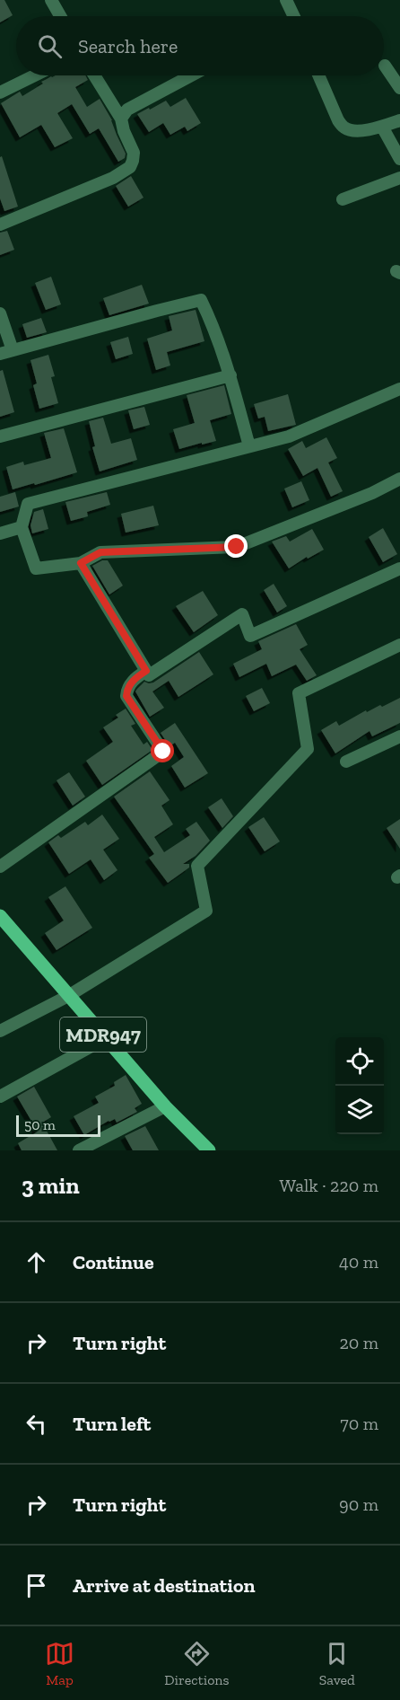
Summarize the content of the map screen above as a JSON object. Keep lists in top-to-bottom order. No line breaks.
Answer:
{"streets":{"main road":["MDR947"]},"scale_bar":"50 m","page":{"search":"Search here","scale":"50 m","heading":["3 min","Walk · 220 m"],"list":[["Continue","40 m"],["Turn right","20 m"],["Turn left","70 m"],["Turn right","90 m"],"Arrive at destination"],"nav":["Map","Directions","Saved"]}}
